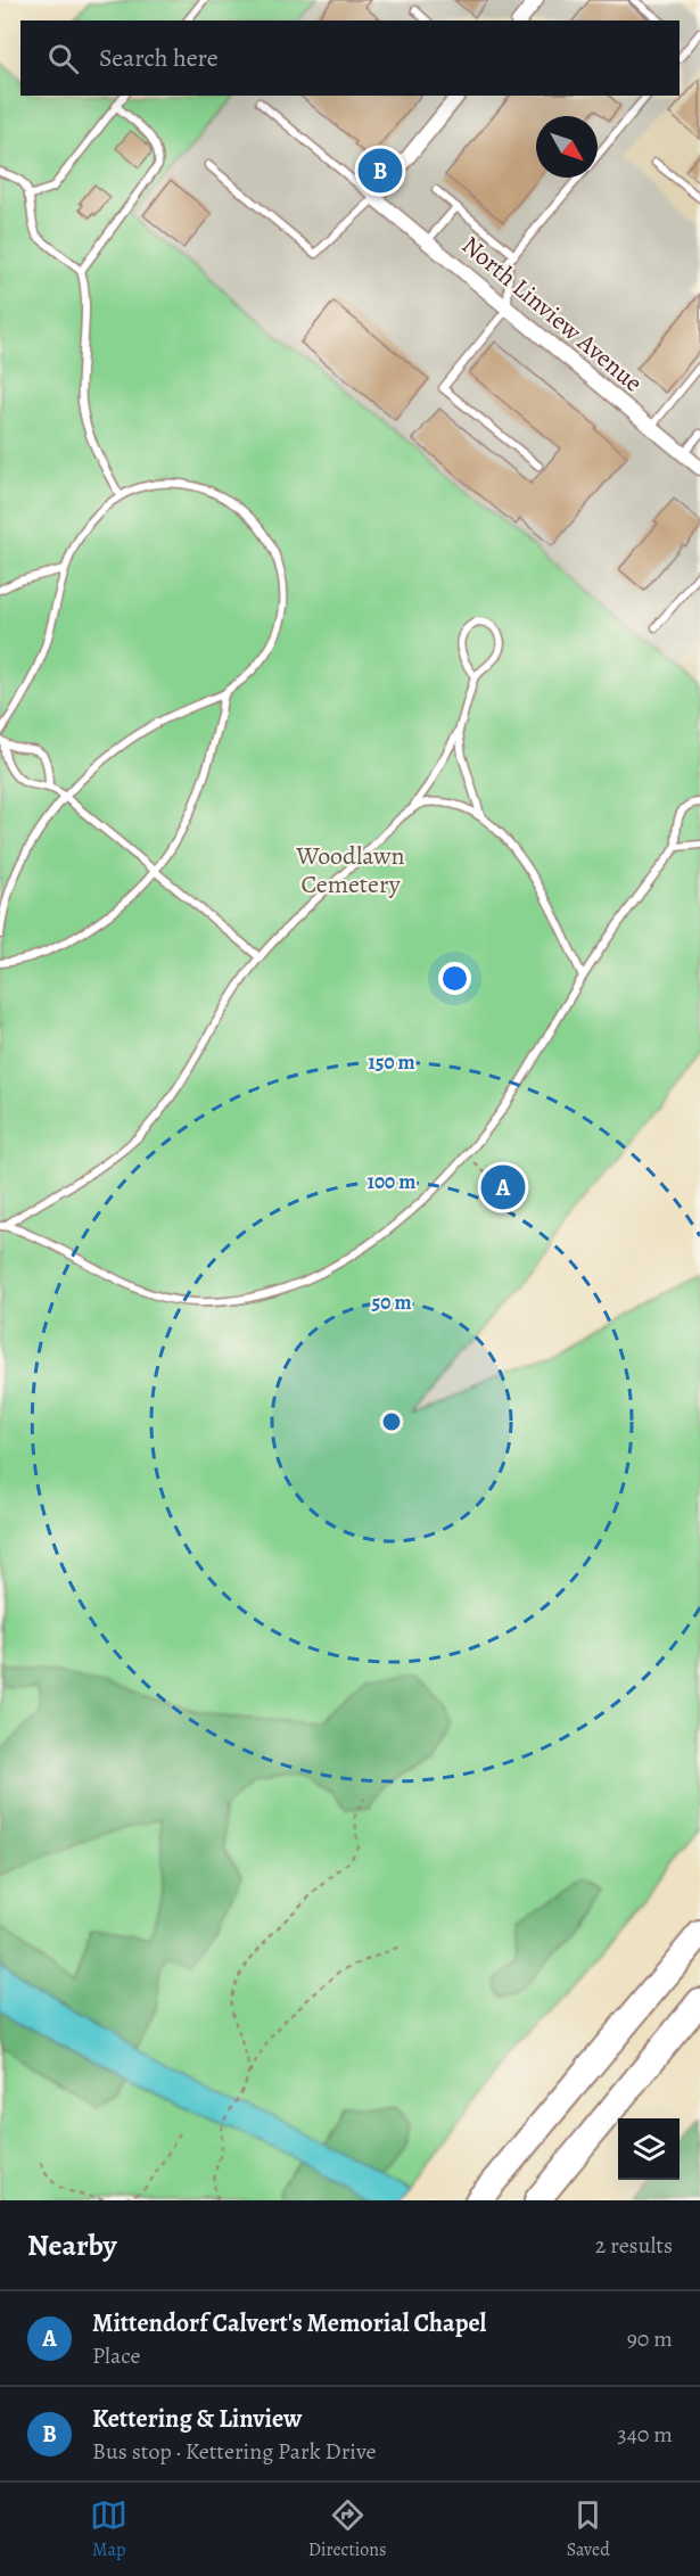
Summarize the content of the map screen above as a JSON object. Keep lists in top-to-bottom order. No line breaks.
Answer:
{"streets":{"street":["North Linview Avenue"]},"parks":["Woodlawn Cemetery"],"north":"bottom right","page":{"search":"Search here","pins":["B","A"],"heading":["Nearby","2 results"],"list":[{"mark":"A","name":"Mittendorf Calvert's Memorial Chapel","note":"Place","value":"90 m"},{"mark":"B","name":"Kettering & Linview","note":"Bus stop · Kettering Park Drive","value":"340 m"}],"nav":["Map","Directions","Saved"]},"rings":["150 m","100 m","50 m"]}
